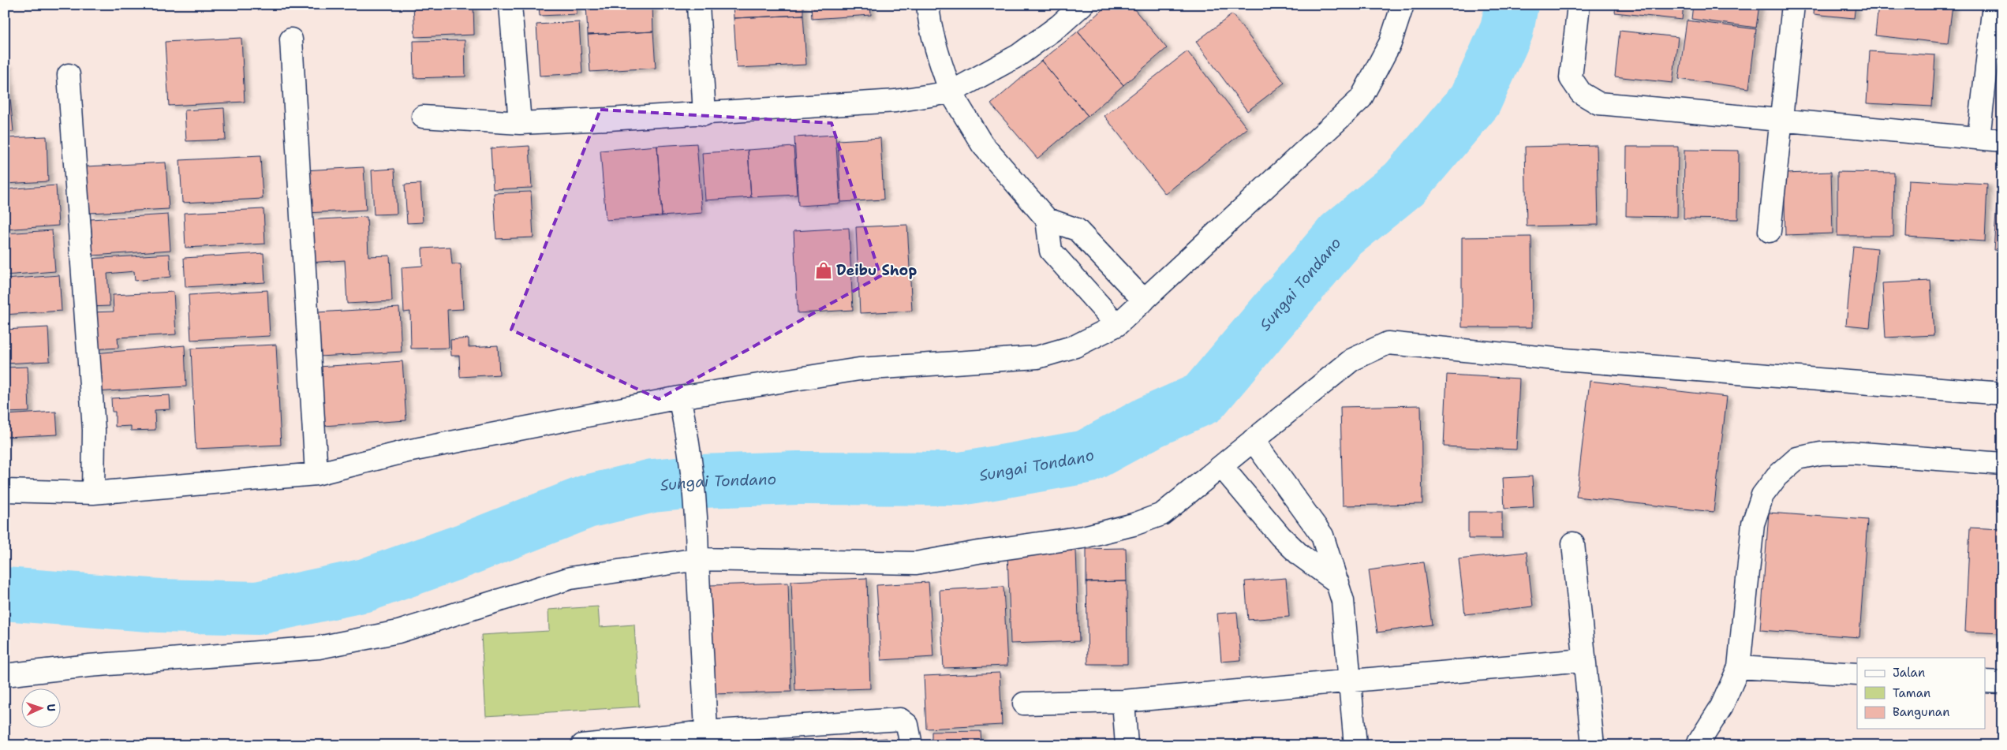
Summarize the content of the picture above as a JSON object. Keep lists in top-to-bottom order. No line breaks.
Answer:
{"water":["Sungai Tondano"],"places":{"shop":["Deibu Shop"]},"legend":["Jalan","Taman","Bangunan"],"north":"right"}
